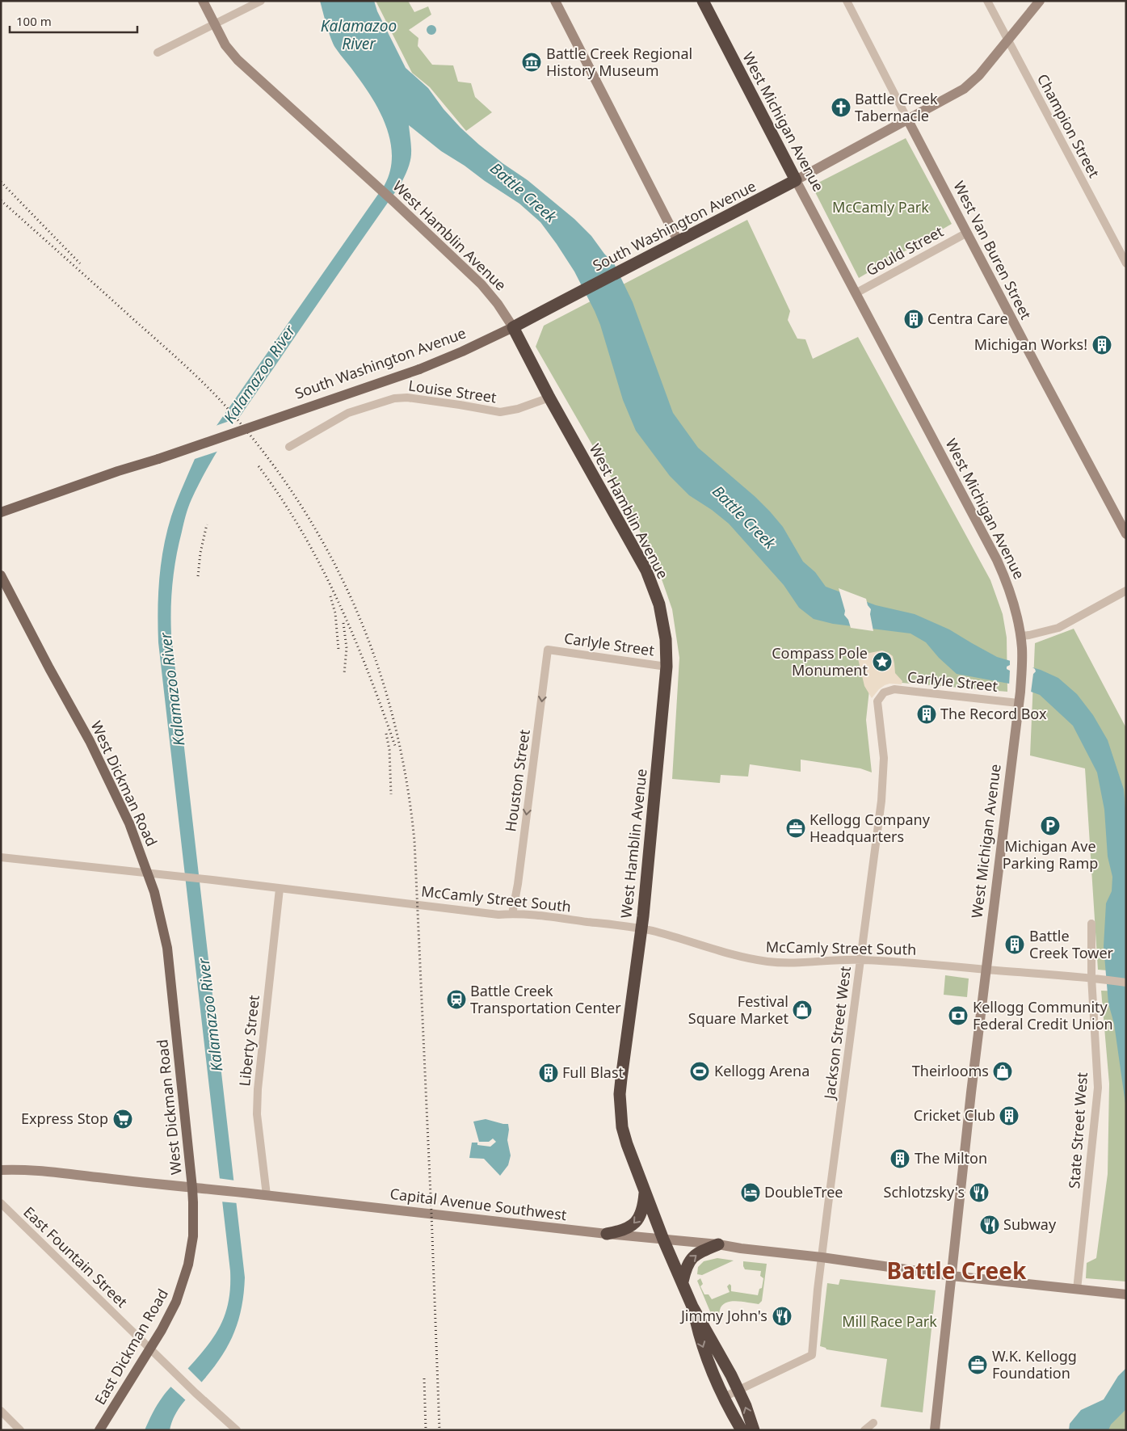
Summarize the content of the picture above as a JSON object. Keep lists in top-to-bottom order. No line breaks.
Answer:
{"streets":{"highway":["West Michigan Avenue","South Washington Avenue","West Hamblin Avenue"],"main road":["West Dickman Road","East Dickman Road"],"street":["Champion Street","West Van Buren Street","Gould Street","Louise Street","Carlyle Street","Houston Street","McCamly Street South","Jackson Street West","Liberty Street","State Street West","Capital Avenue Southwest","East Fountain Street"]},"crossings":[["West Michigan Avenue","South Washington Avenue"],["West Michigan Avenue","Gould Street"],["West Michigan Avenue","Carlyle Street"],["West Michigan Avenue","McCamly Street South"],["West Michigan Avenue","Capital Avenue Southwest"],["South Washington Avenue","West Hamblin Avenue"],["West Hamblin Avenue","Louise Street"],["West Hamblin Avenue","Carlyle Street"],["West Hamblin Avenue","McCamly Street South"],["West Hamblin Avenue","Capital Avenue Southwest"],["West Van Buren Street","Gould Street"],["Carlyle Street","Houston Street"],["Carlyle Street","Jackson Street West"],["Houston Street","McCamly Street South"],["West Dickman Road","McCamly Street South"],["West Dickman Road","Capital Avenue Southwest"],["West Dickman Road","East Dickman Road"],["McCamly Street South","Jackson Street West"],["McCamly Street South","Liberty Street"],["McCamly Street South","State Street West"],["Jackson Street West","Capital Avenue Southwest"],["Liberty Street","Capital Avenue Southwest"],["State Street West","Capital Avenue Southwest"],["Capital Avenue Southwest","East Dickman Road"],["East Fountain Street","East Dickman Road"]],"one_way":["Houston Street"],"districts":["Battle Creek"],"water":["Kalamazoo River","Battle Creek"],"parks":["McCamly Park","Mill Race Park"],"places":{"museum":["Battle Creek Regional History Museum"],"church":["Battle Creek Tabernacle"],"building":["Centra Care","Michigan Works!","The Record Box","Battle Creek Tower","Full Blast","Cricket Club","The Milton"],"place":["Compass Pole Monument"],"parking":["Michigan Ave Parking Ramp"],"office":["Kellogg Company Headquarters","W.K. Kellogg Foundation"],"station":["Battle Creek Transportation Center"],"shop":["Festival Square Market","Theirlooms"],"bank":["Kellogg Community Federal Credit Union"],"sports":["Kellogg Arena"],"supermarket":["Express Stop"],"hotel":["DoubleTree"],"restaurant":["Schlotzsky's","Subway","Jimmy John's"]},"scale_bar":"100 m"}
